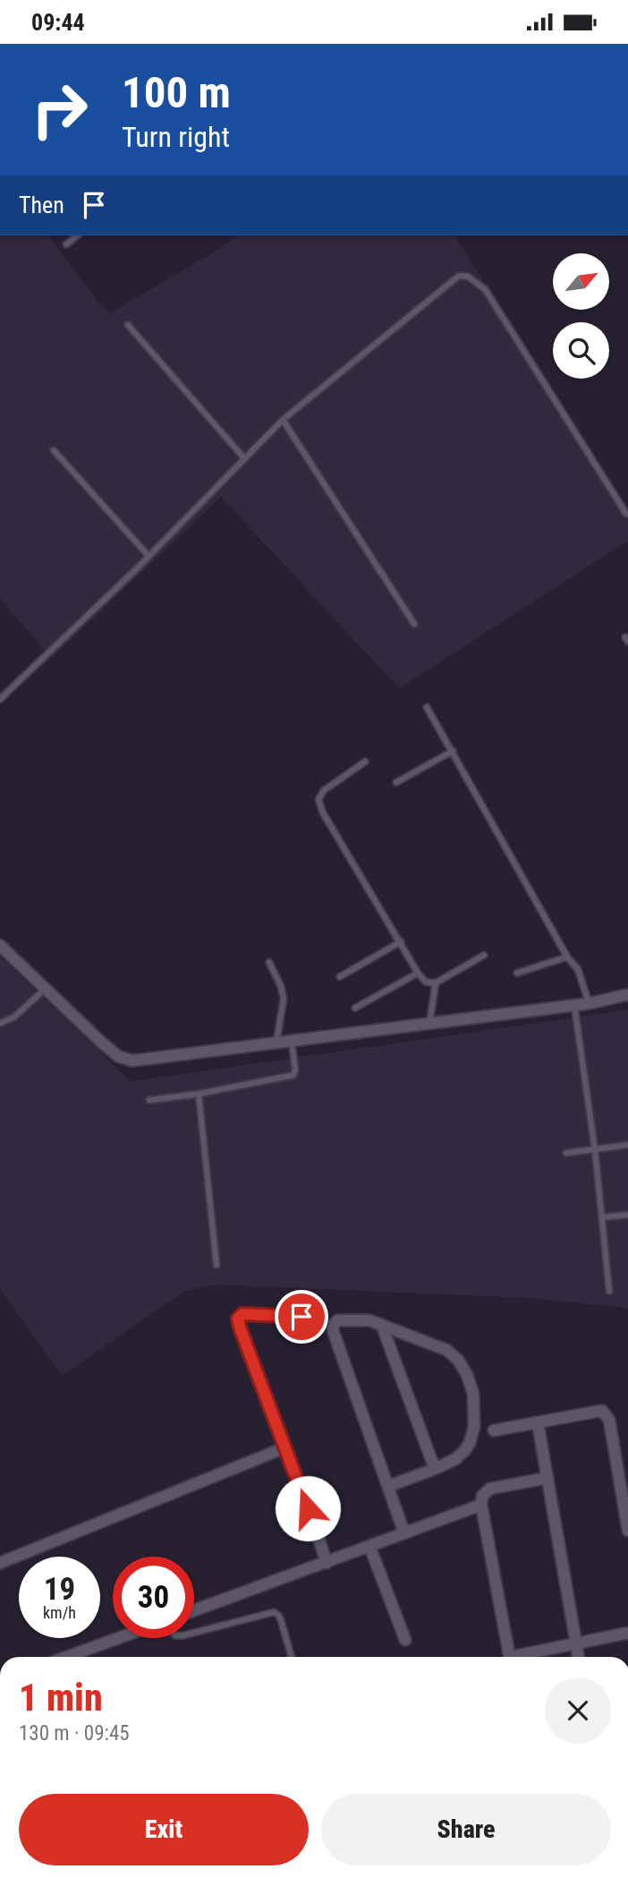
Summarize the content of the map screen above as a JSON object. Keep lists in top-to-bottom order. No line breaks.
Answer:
{"north":"top right","page":{"status":"09:44","turn":["100 m","Turn right"],"then":"Then","speed":"19 km/h","limit":"30","heading":["1 min","130 m · 09:45"],"buttons":["Exit","Share"]}}
